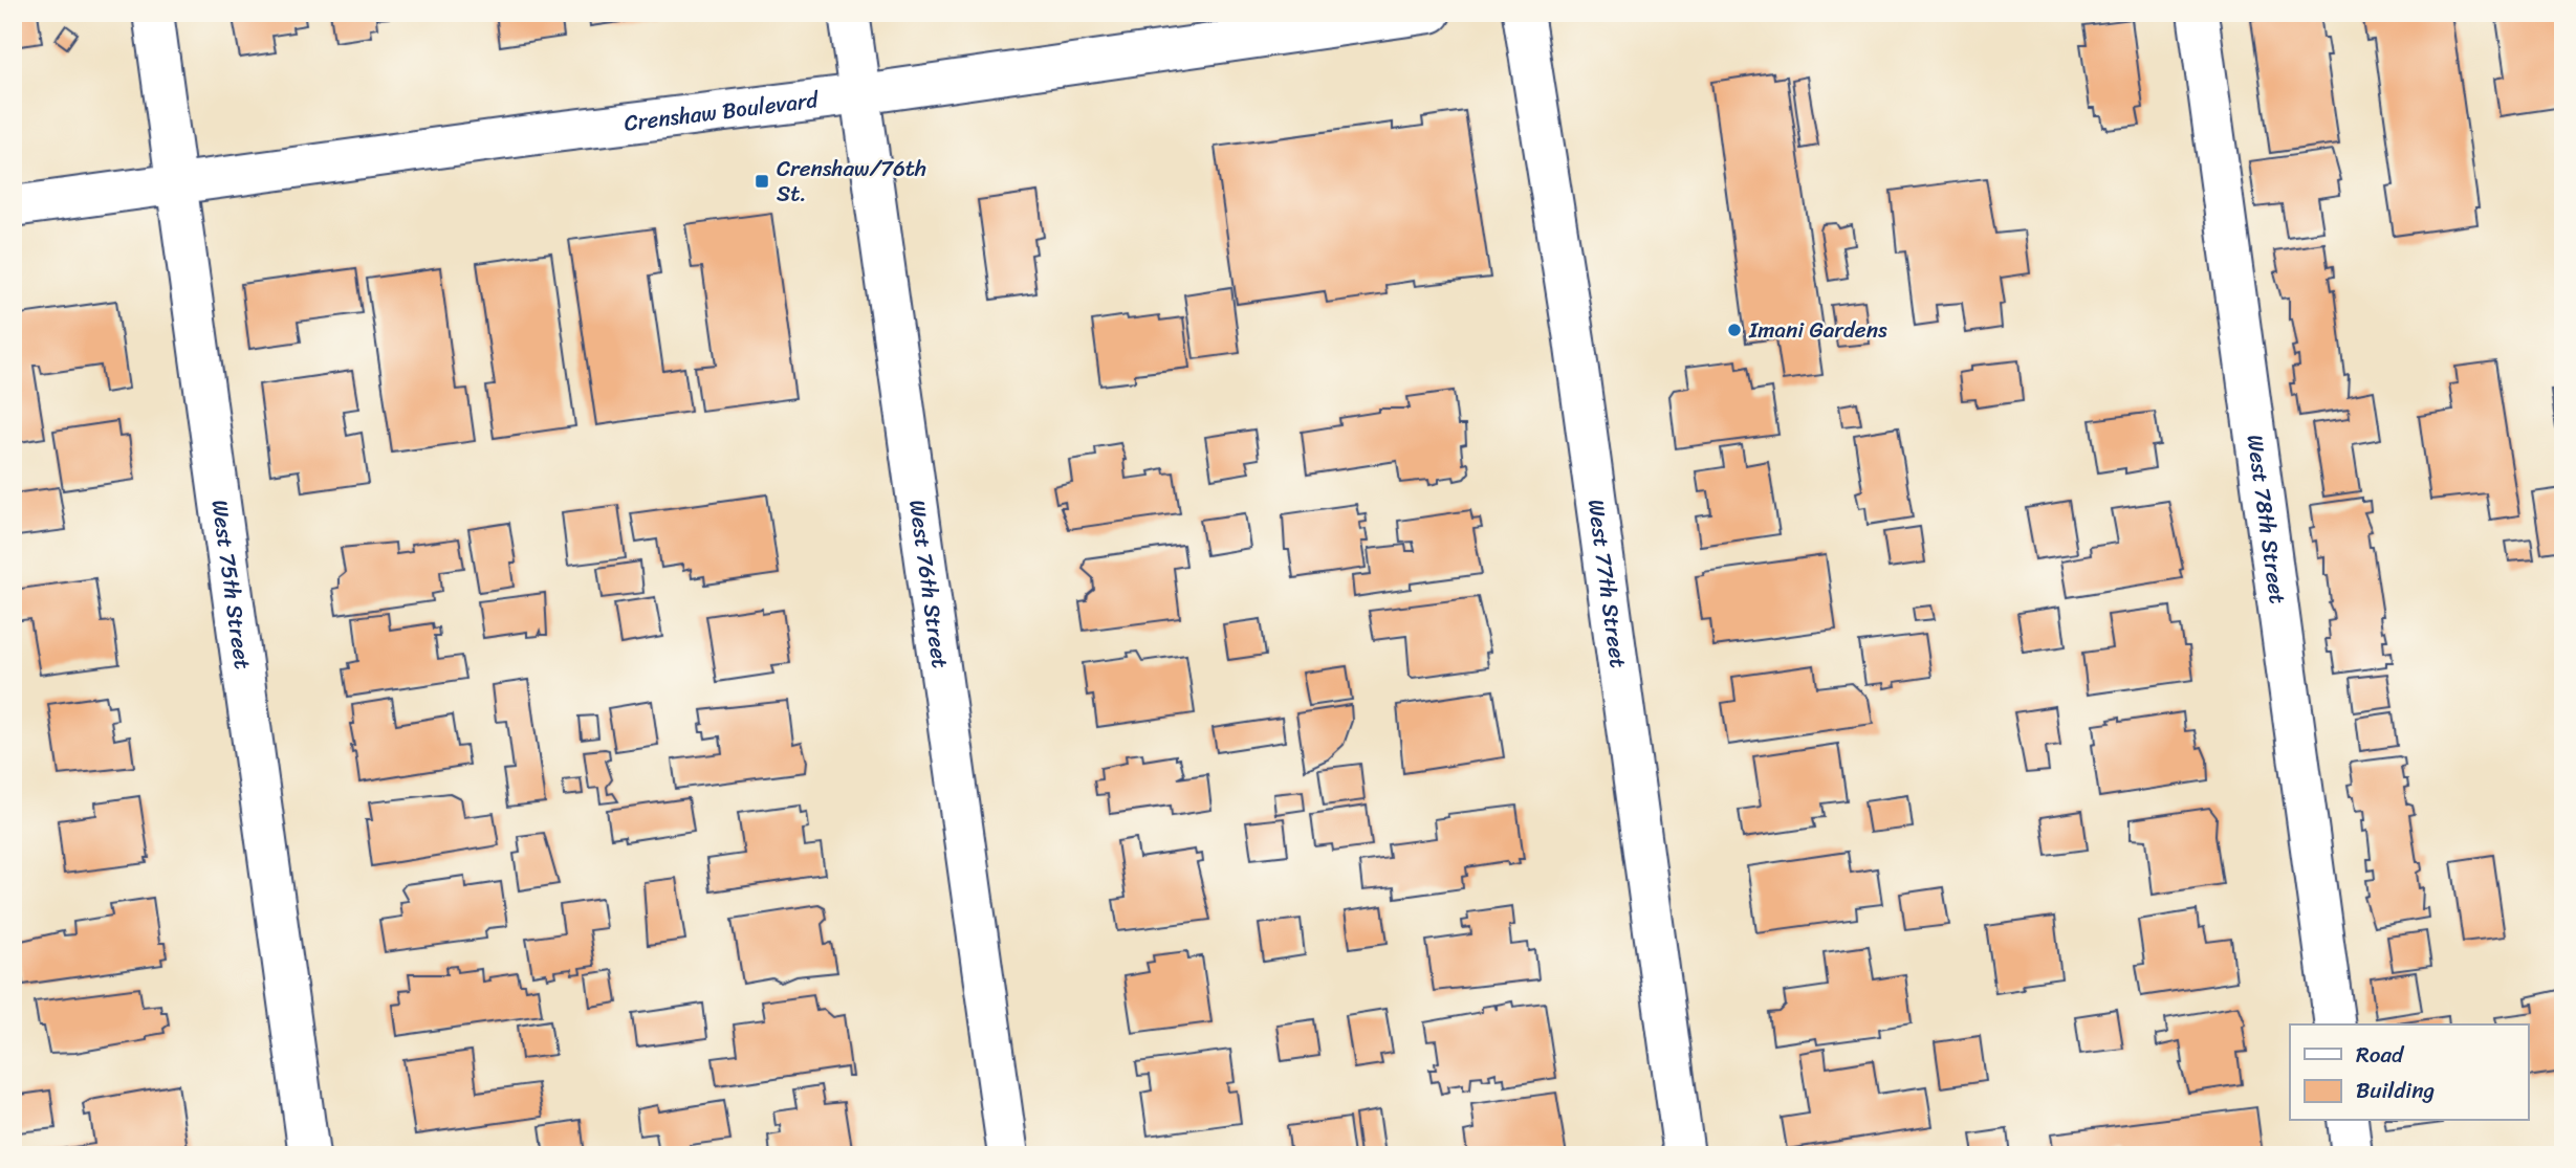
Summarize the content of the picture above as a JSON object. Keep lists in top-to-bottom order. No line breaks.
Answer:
{"streets":{"street":["Crenshaw Boulevard","West 78th Street","West 75th Street","West 76th Street","West 77th Street"]},"crossings":[["Crenshaw Boulevard","West 75th Street"],["Crenshaw Boulevard","West 76th Street"]],"places":{"transit":["Crenshaw/76th St."],"other":["Imani Gardens"]},"legend":["Road","Building"]}
